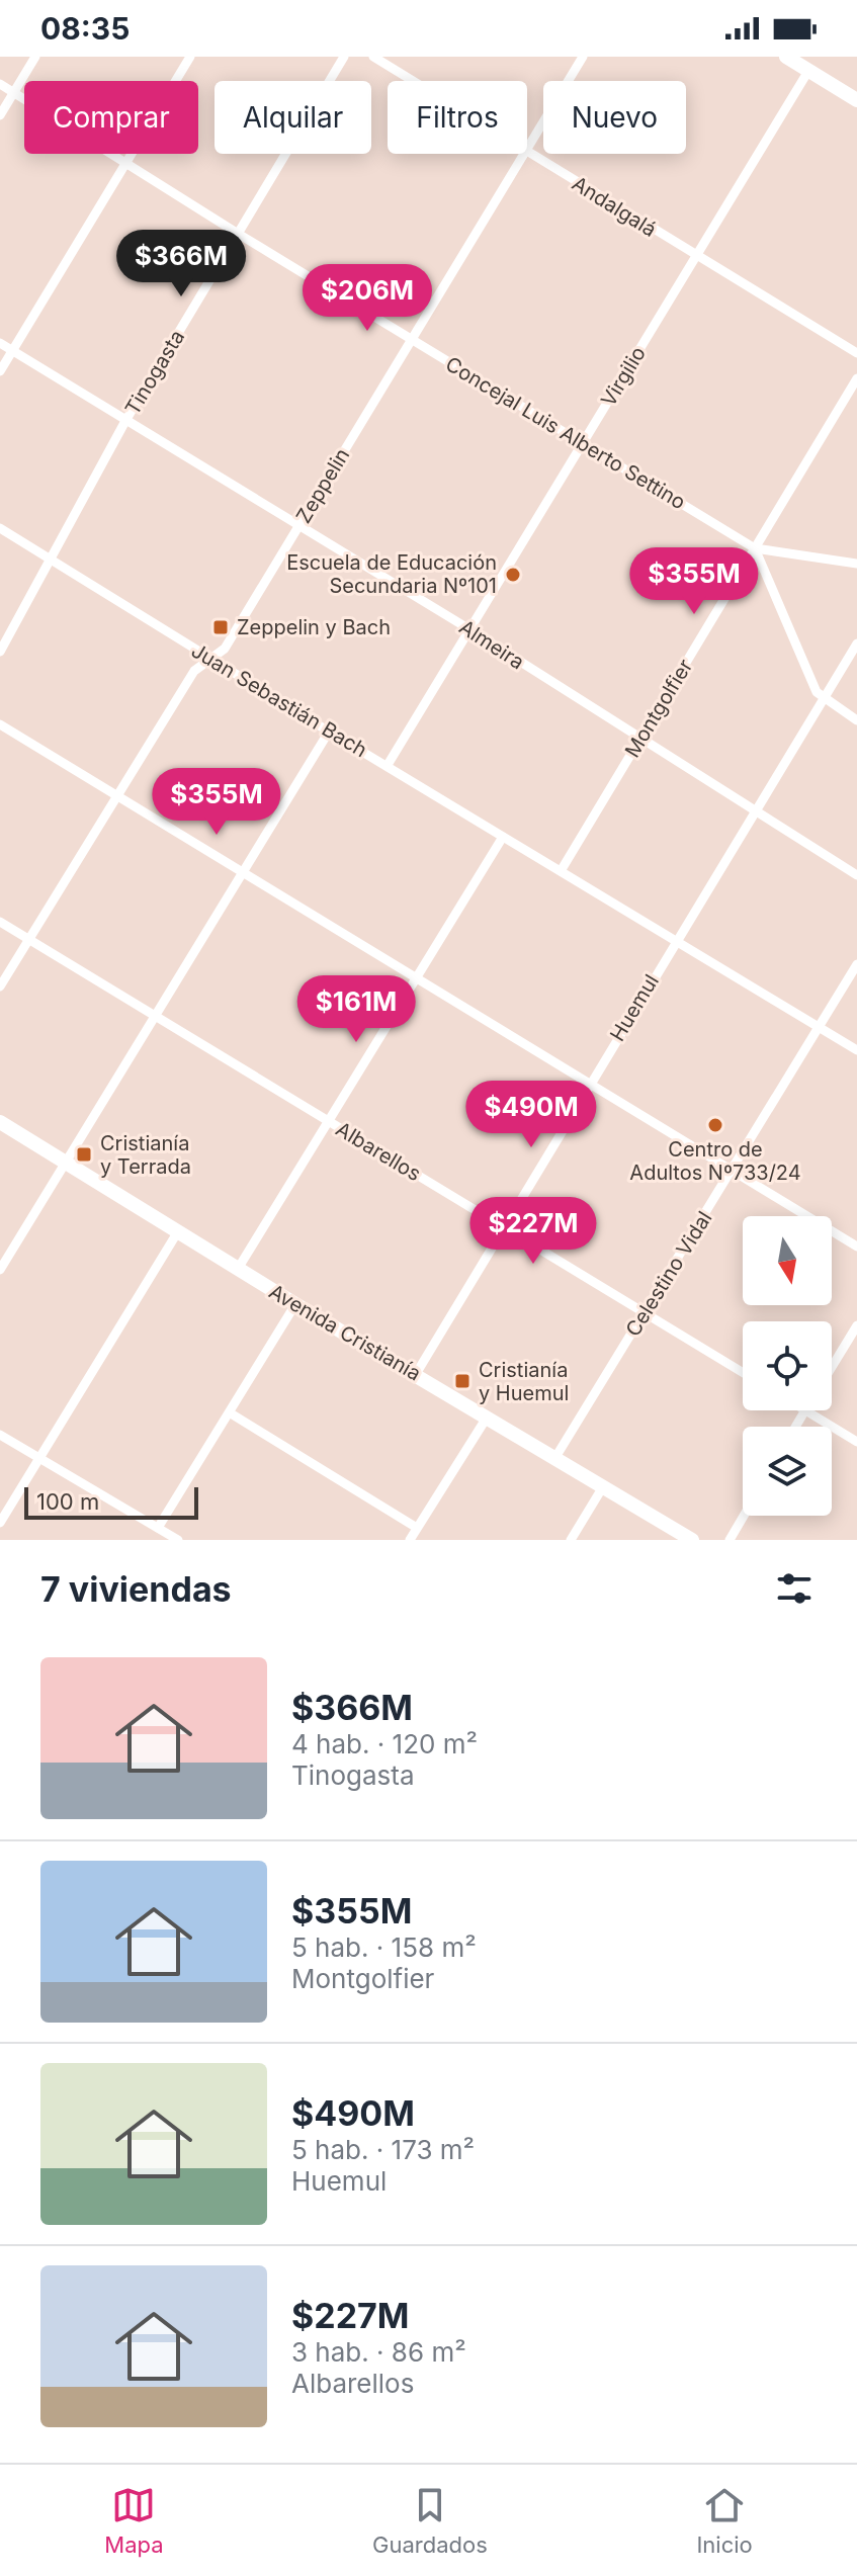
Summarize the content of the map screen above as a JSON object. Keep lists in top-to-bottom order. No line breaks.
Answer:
{"streets":{"main road":["Avenida Cristianía"],"street":["Andalgalá","Tinogasta","Virgilio","Concejal Luis Alberto Settino","Zeppelin","Almeira","Juan Sebastián Bach","Montgolfier","Huemul","Albarellos","Celestino Vidal"]},"crossings":[["Andalgalá","Virgilio"],["Tinogasta","Concejal Luis Alberto Settino"],["Tinogasta","Almeira"],["Tinogasta","Juan Sebastián Bach"],["Virgilio","Concejal Luis Alberto Settino"],["Virgilio","Almeira"],["Virgilio","Juan Sebastián Bach"],["Concejal Luis Alberto Settino","Zeppelin"],["Concejal Luis Alberto Settino","Montgolfier"],["Zeppelin","Almeira"],["Zeppelin","Juan Sebastián Bach"],["Zeppelin","Albarellos"],["Almeira","Montgolfier"],["Almeira","Huemul"],["Juan Sebastián Bach","Montgolfier"],["Juan Sebastián Bach","Huemul"],["Juan Sebastián Bach","Celestino Vidal"],["Huemul","Albarellos"],["Huemul","Avenida Cristianía"],["Albarellos","Celestino Vidal"],["Celestino Vidal","Avenida Cristianía"]],"places":{"other":["Escuela de Educación Secundaria Nº101","Centro de Adultos Nº733/24"],"transit":["Zeppelin y Bach","Cristianía y Terrada","Cristianía y Huemul"]},"scale_bar":"100 m","north":"bottom","page":{"status":"08:35","chip":["Comprar","Alquilar","Filtros","Nuevo"],"price":["$366M","$206M","$355M","$355M","$161M","$490M","$227M"],"scale":"100 m","heading":"7 viviendas","list":[{"name":"$366M","note":"4 hab. · 120 m² · Tinogasta"},{"name":"$355M","note":"5 hab. · 158 m² · Montgolfier"},{"name":"$490M","note":"5 hab. · 173 m² · Huemul"},{"name":"$227M","note":"3 hab. · 86 m² · Albarellos"}],"tabs":["Mapa","Guardados","Inicio"]}}
